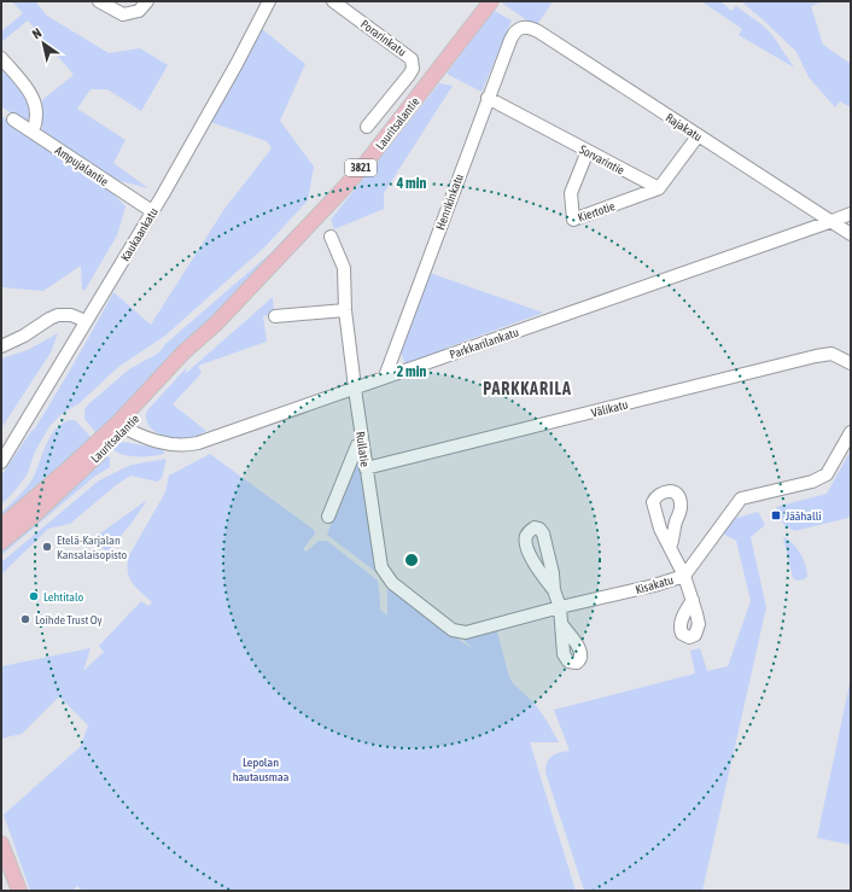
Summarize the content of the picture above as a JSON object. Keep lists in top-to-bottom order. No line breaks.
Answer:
{"streets":{"main road":["Lauritsalantie","3821"],"street":["Porarinkatu","Rajakatu","Sorvarintie","Ampujalantie","Henrikinkatu","Kiertotie","Kaukaankatu","Parkkarilankatu","Välikatu","Rullatie","Kisakatu"]},"crossings":[["Lauritsalantie","Parkkarilankatu"],["Rajakatu","Henrikinkatu"],["Rajakatu","Parkkarilankatu"],["Sorvarintie","Henrikinkatu"],["Sorvarintie","Kiertotie"],["Ampujalantie","Kaukaankatu"],["Henrikinkatu","Parkkarilankatu"],["Parkkarilankatu","Rullatie"],["Välikatu","Rullatie"],["Rullatie","Kisakatu"]],"districts":["PARKKARILA"],"parks":["Lepolan hautausmaa"],"places":{"transit":["Jäähalli"],"other":["Etelä-Karjalan Kansalaisopisto","Lehtitalo","Loihde Trust Oy"]},"north":"top left","rings":["4 min","2 min"]}
